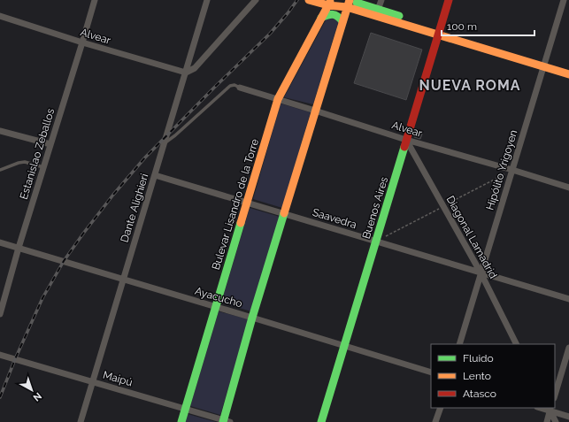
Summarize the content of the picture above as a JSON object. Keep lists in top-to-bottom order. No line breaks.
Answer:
{"streets":{"main road":["Bulevar Lisandro de la Torre","Buenos Aires"],"street":["Alvear","Estanislao Zeballos","Hipólito Yrigoyen","Dante Alighieri","Saavedra","Diagonal Lamadrid","Ayacucho","Maipú"]},"crossings":[["Alvear","Estanislao Zeballos"],["Alvear","Hipólito Yrigoyen"],["Alvear","Bulevar Lisandro de la Torre"],["Alvear","Dante Alighieri"],["Alvear","Buenos Aires"],["Alvear","Diagonal Lamadrid"],["Estanislao Zeballos","Ayacucho"],["Hipólito Yrigoyen","Saavedra"],["Hipólito Yrigoyen","Diagonal Lamadrid"],["Bulevar Lisandro de la Torre","Saavedra"],["Bulevar Lisandro de la Torre","Ayacucho"],["Bulevar Lisandro de la Torre","Maipú"],["Dante Alighieri","Saavedra"],["Dante Alighieri","Ayacucho"],["Dante Alighieri","Maipú"],["Buenos Aires","Saavedra"],["Buenos Aires","Diagonal Lamadrid"],["Buenos Aires","Ayacucho"],["Saavedra","Diagonal Lamadrid"]],"districts":["NUEVA ROMA"],"legend":["Fluido","Lento","Atasco"],"scale_bar":"100 m","north":"bottom right"}
